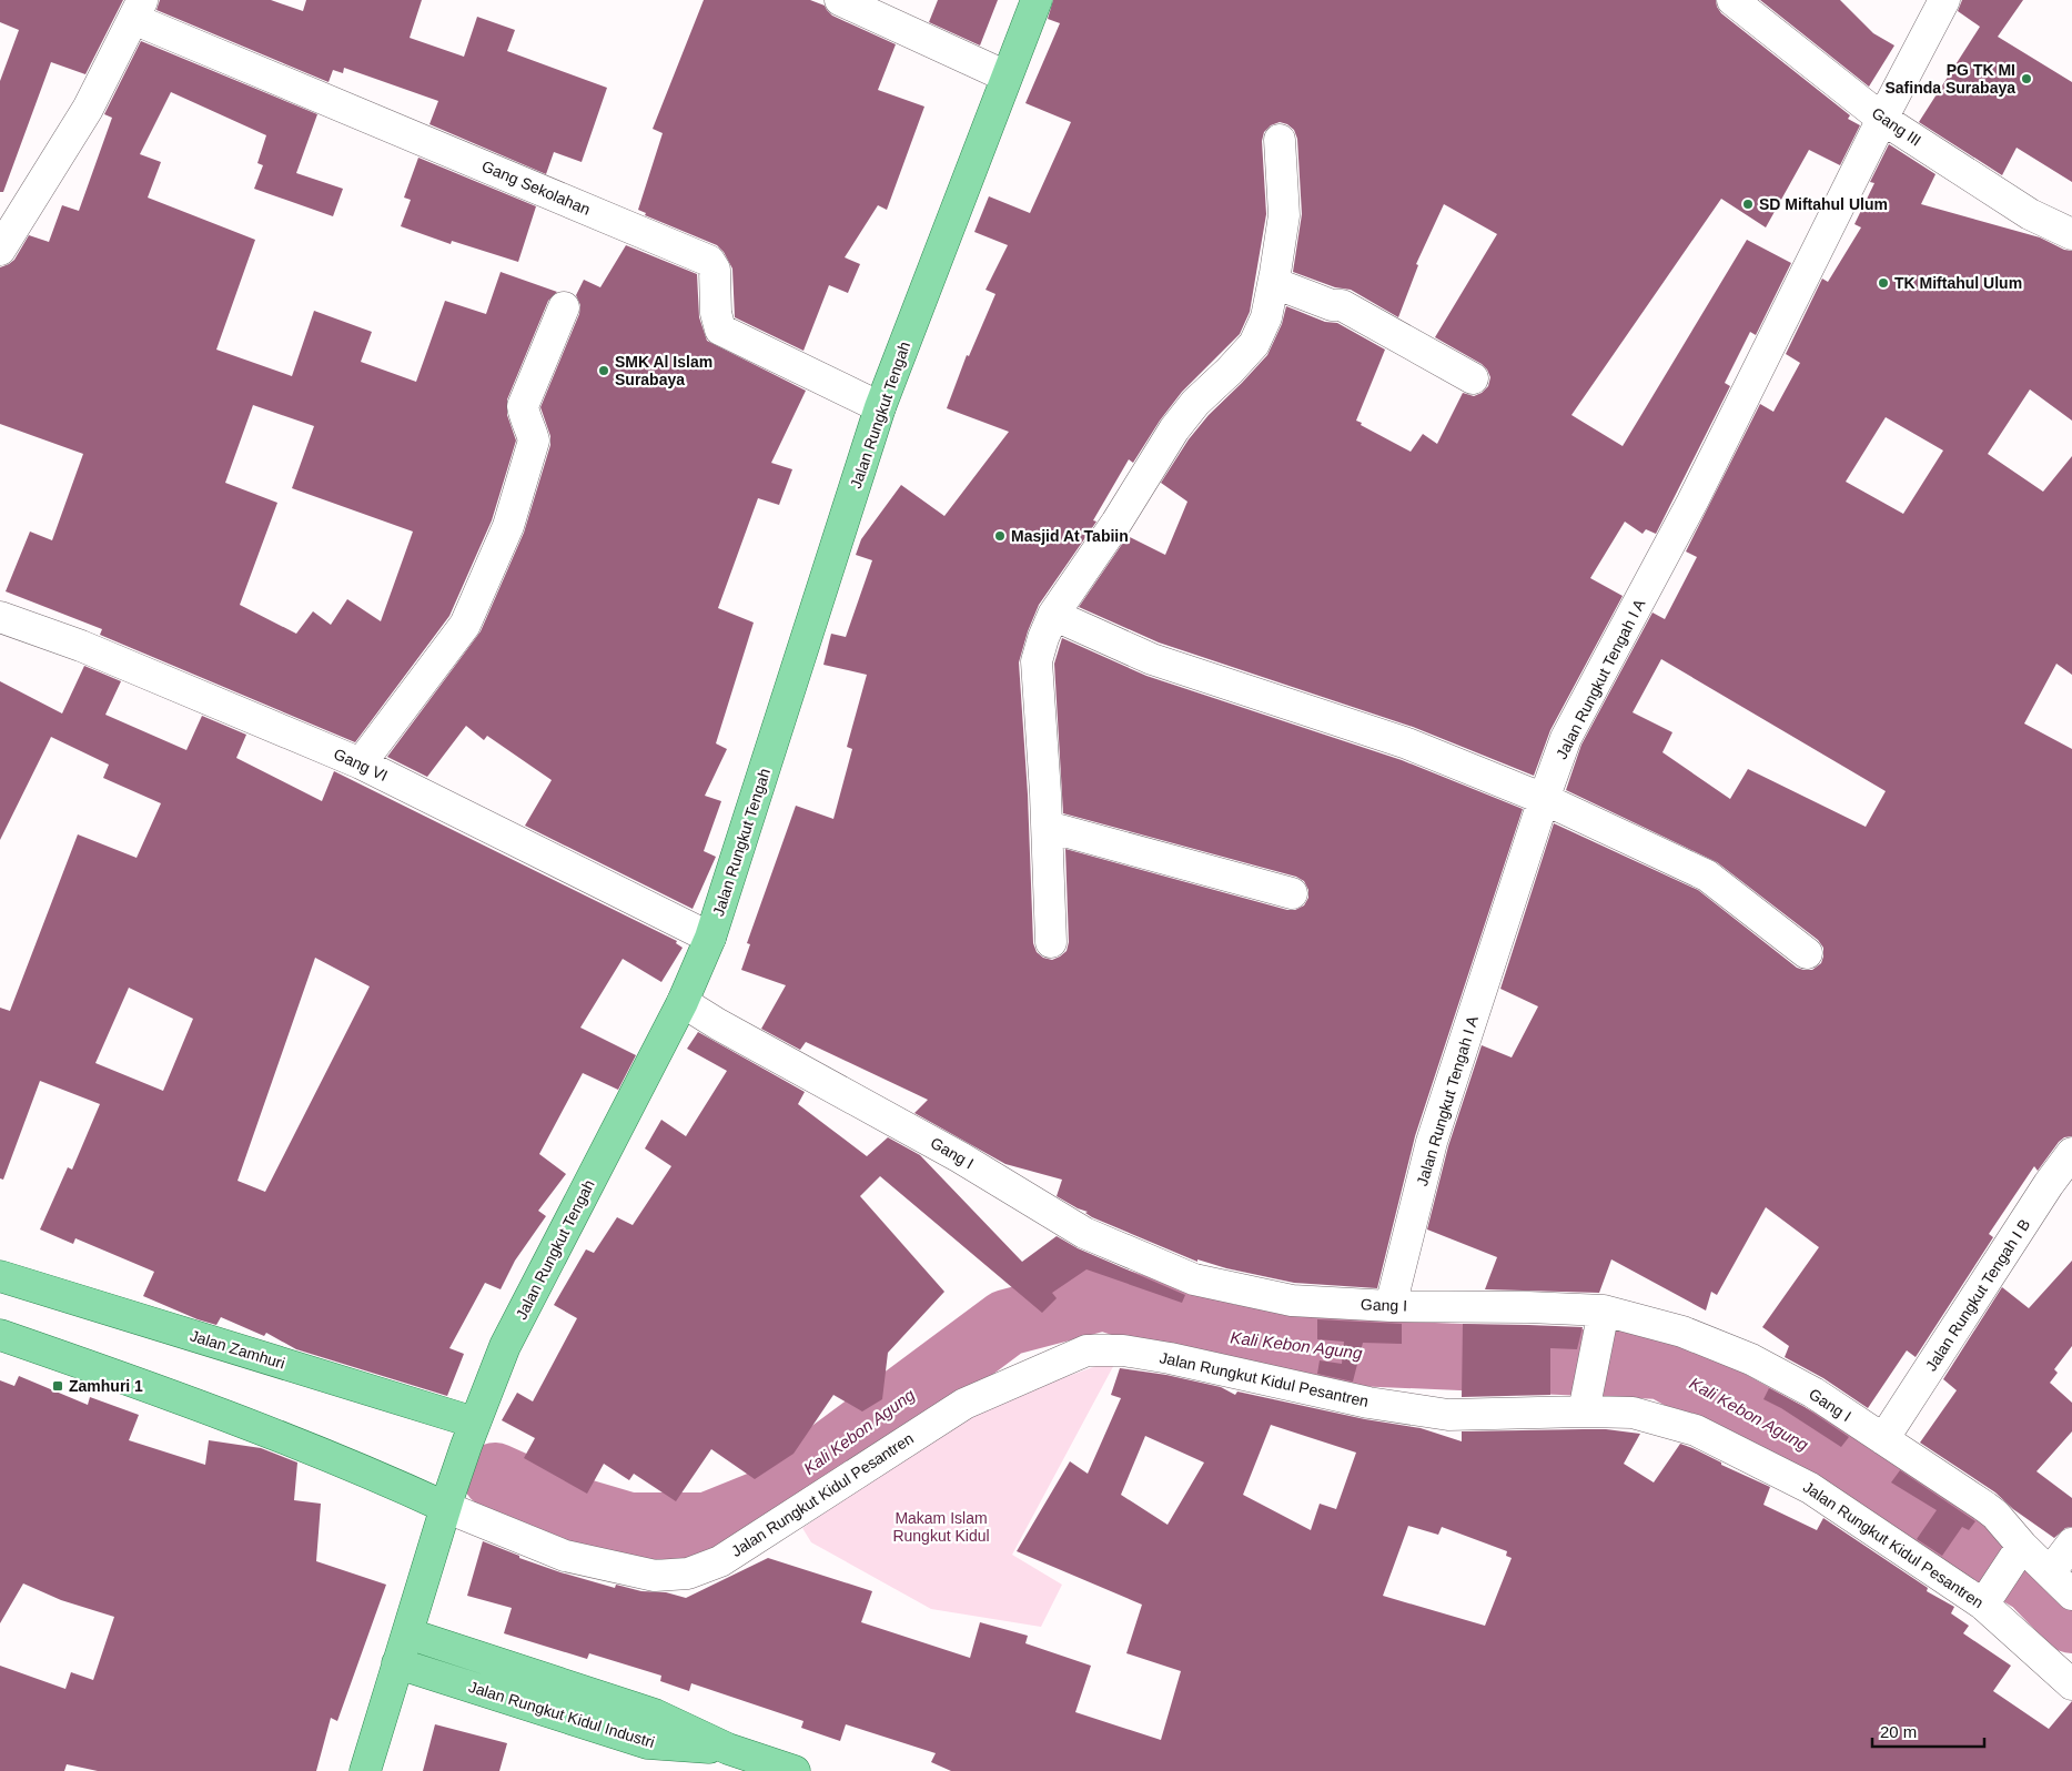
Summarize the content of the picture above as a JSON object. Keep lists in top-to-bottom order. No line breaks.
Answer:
{"streets":{"main road":["Jalan Rungkut Tengah","Jalan Zamhuri","Jalan Rungkut Kidul Industri"],"street":["Gang III","Gang Sekolahan","Jalan Rungkut Tengah I A","Gang VI","Gang I","Jalan Rungkut Tengah I B","Jalan Rungkut Kidul Pesantren"]},"crossings":[["Gang III","Jalan Rungkut Tengah I A"],["Gang Sekolahan","Jalan Rungkut Tengah"],["Jalan Rungkut Tengah","Gang VI"],["Jalan Rungkut Tengah","Gang I"],["Jalan Rungkut Tengah","Jalan Zamhuri"],["Jalan Rungkut Tengah","Jalan Rungkut Kidul Pesantren"],["Jalan Rungkut Tengah","Jalan Rungkut Kidul Industri"],["Jalan Rungkut Tengah I A","Gang I"],["Gang I","Jalan Rungkut Tengah I B"]],"water":["Kali Kebon Agung"],"parks":["Makam Islam Rungkut Kidul"],"places":{"other":["PG TK MI Safinda Surabaya","SD Miftahul Ulum","TK Miftahul Ulum","SMK Al Islam Surabaya","Masjid At Tabiin"],"transit":["Zamhuri 1"]},"scale_bar":"20 m"}
